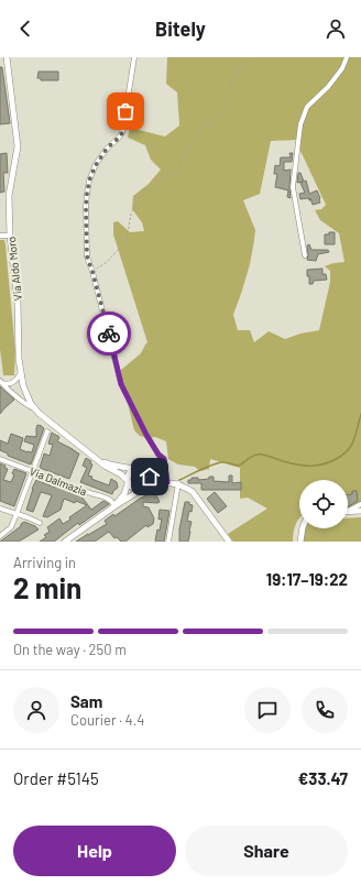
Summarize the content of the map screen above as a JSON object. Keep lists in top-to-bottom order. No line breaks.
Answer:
{"streets":{"street":["Via Aldo Moro","Via Dalmazia"]},"page":{"header":"Bitely","heading":["2 min","Arriving in","19:17–19:22"],"panel":["Sam","Courier · 4.4","Order #5145","€33.47"],"bar":"On the way · 250 m","buttons":["Help","Share"]}}
